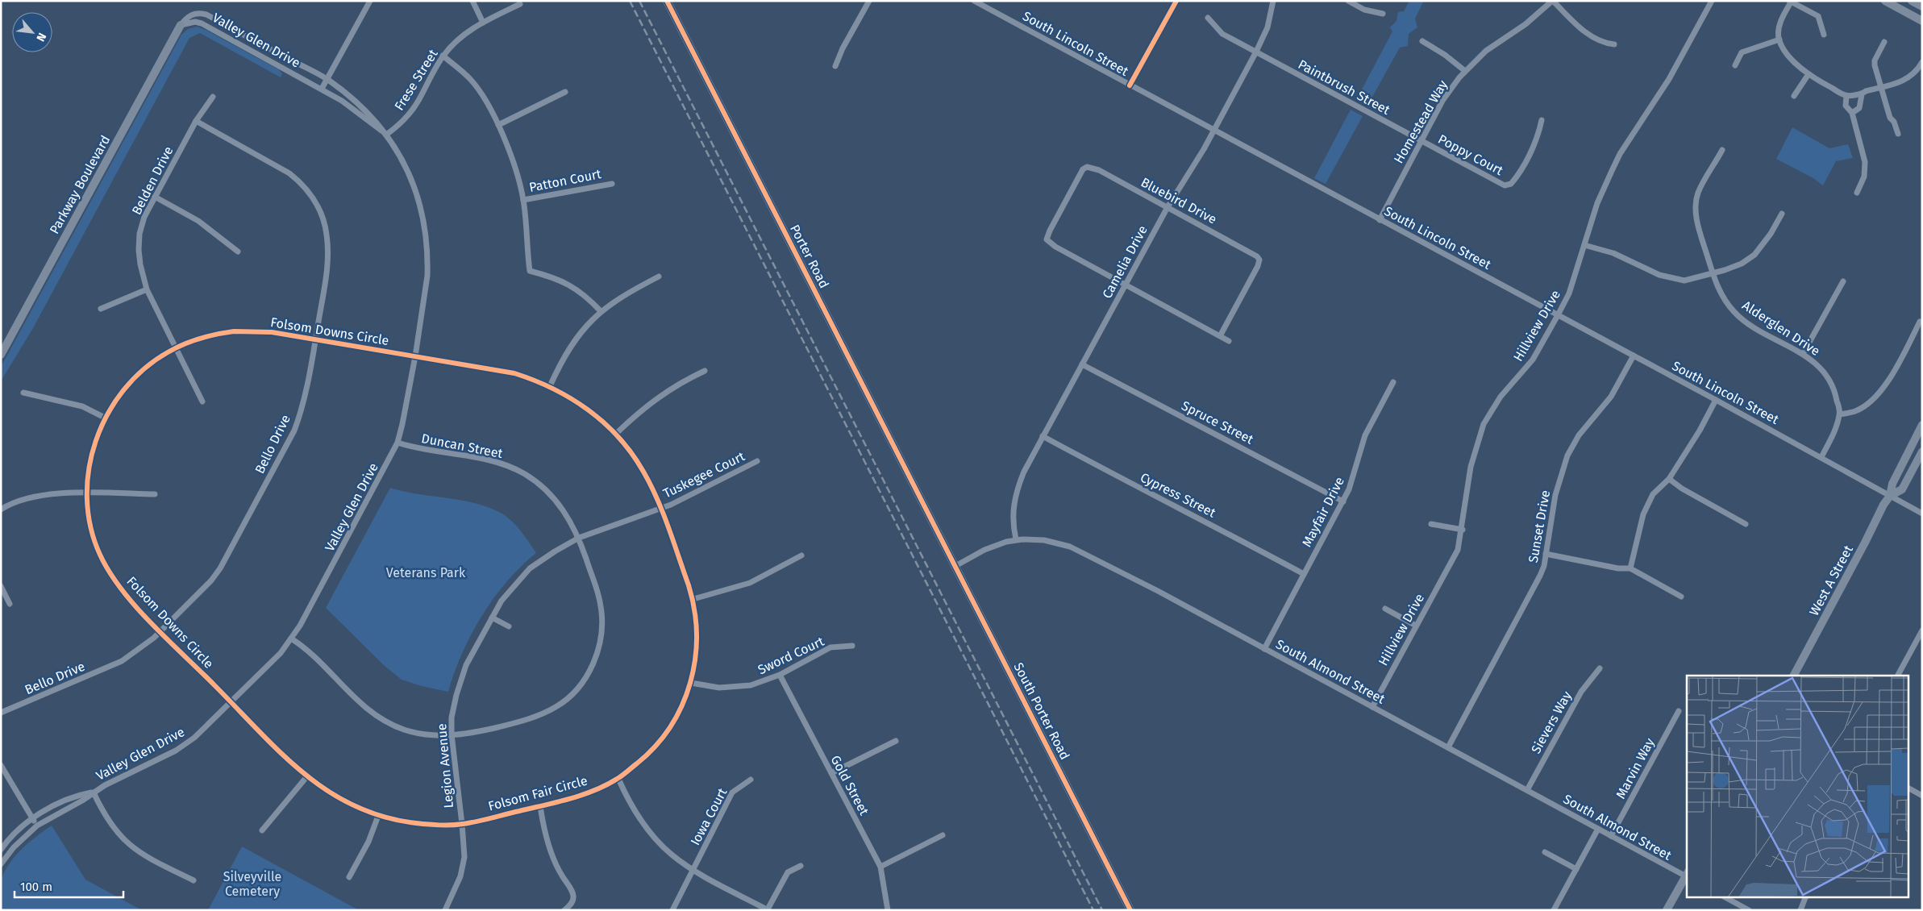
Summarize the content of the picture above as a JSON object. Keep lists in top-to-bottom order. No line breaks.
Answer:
{"streets":{"street":["Valley Glen Drive","South Lincoln Street","Frese Street","Paintbrush Street","Homestead Way","Poppy Court","Belden Drive","Patton Court","Parkway Boulevard","Bluebird Drive","Porter Road","Camelia Drive","Hillview Drive","Alderglen Drive","Folsom Downs Circle","Spruce Street","Bello Drive","Duncan Street","Tuskegee Court","Cypress Street","Mayfair Drive","Sunset Drive","West A Street","Sword Court","South Almond Street","South Porter Road","Sievers Way","Legion Avenue","Marvin Way","Gold Street","Folsom Fair Circle","Iowa Court"]},"crossings":[["Valley Glen Drive","Frese Street"],["Valley Glen Drive","Parkway Boulevard"],["Valley Glen Drive","Folsom Downs Circle"],["Valley Glen Drive","Duncan Street"],["Valley Glen Drive","Folsom Fair Circle"],["South Lincoln Street","Homestead Way"],["South Lincoln Street","Camelia Drive"],["South Lincoln Street","Hillview Drive"],["South Lincoln Street","Sunset Drive"],["South Lincoln Street","West A Street"],["Paintbrush Street","Homestead Way"],["Paintbrush Street","Poppy Court"],["Paintbrush Street","Camelia Drive"],["Homestead Way","Poppy Court"],["Belden Drive","Folsom Downs Circle"],["Belden Drive","Bello Drive"],["Bluebird Drive","Camelia Drive"],["Porter Road","South Porter Road"],["Camelia Drive","Spruce Street"],["Camelia Drive","Cypress Street"],["Camelia Drive","South Almond Street"],["Hillview Drive","South Almond Street"],["Folsom Downs Circle","Bello Drive"],["Folsom Downs Circle","Folsom Fair Circle"],["Spruce Street","Mayfair Drive"],["Duncan Street","Legion Avenue"],["Tuskegee Court","Legion Avenue"],["Tuskegee Court","Folsom Fair Circle"],["Cypress Street","Mayfair Drive"],["Mayfair Drive","South Almond Street"],["Sunset Drive","South Almond Street"],["Sword Court","Gold Street"],["Sword Court","Folsom Fair Circle"],["South Almond Street","South Porter Road"],["South Almond Street","Sievers Way"],["South Almond Street","Marvin Way"],["Legion Avenue","Folsom Fair Circle"]],"parks":["Veterans Park","Silveyville Cemetery"],"scale_bar":"100 m","north":"bottom right"}
